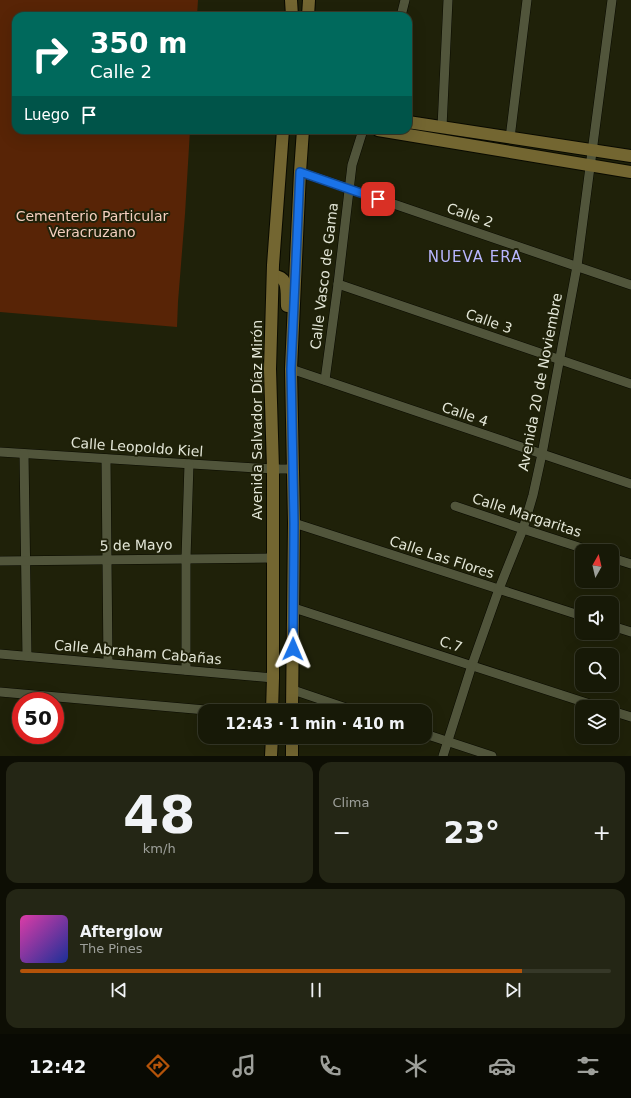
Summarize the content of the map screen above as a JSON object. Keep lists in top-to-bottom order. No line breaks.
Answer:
{"streets":{"main road":["Avenida Salvador Díaz Mirón"],"street":["Calle 2","Calle Vasco de Gama","Calle 3","Avenida 20 de Noviembre","Calle 4","Calle Leopoldo Kiel","Calle Margaritas","5 de Mayo","Calle Las Flores","C.7","Calle Abraham Cabañas"]},"crossings":[["Calle 2","Calle Vasco de Gama"],["Calle 2","Avenida 20 de Noviembre"],["Calle Vasco de Gama","Calle 3"],["Calle Vasco de Gama","Calle 4"],["Calle 3","Avenida 20 de Noviembre"],["Avenida 20 de Noviembre","Calle 4"],["Avenida 20 de Noviembre","Calle Margaritas"],["Avenida 20 de Noviembre","Calle Las Flores"],["Avenida 20 de Noviembre","C.7"],["Avenida Salvador Díaz Mirón","Calle Leopoldo Kiel"],["Avenida Salvador Díaz Mirón","5 de Mayo"],["Avenida Salvador Díaz Mirón","Calle Abraham Cabañas"]],"districts":["NUEVA ERA"],"parks":["Cementerio Particular Veracruzano"],"north":"top","page":{"turn":["350 m","Calle 2"],"then":"Luego","limit":"50","trip":"12:43 · 1 min · 410 m","tile":[["48","km/h"],"Clima"],"heat":["−","23°","+"],"song":["Afterglow","The Pines"],"tabs":"12:42"}}
